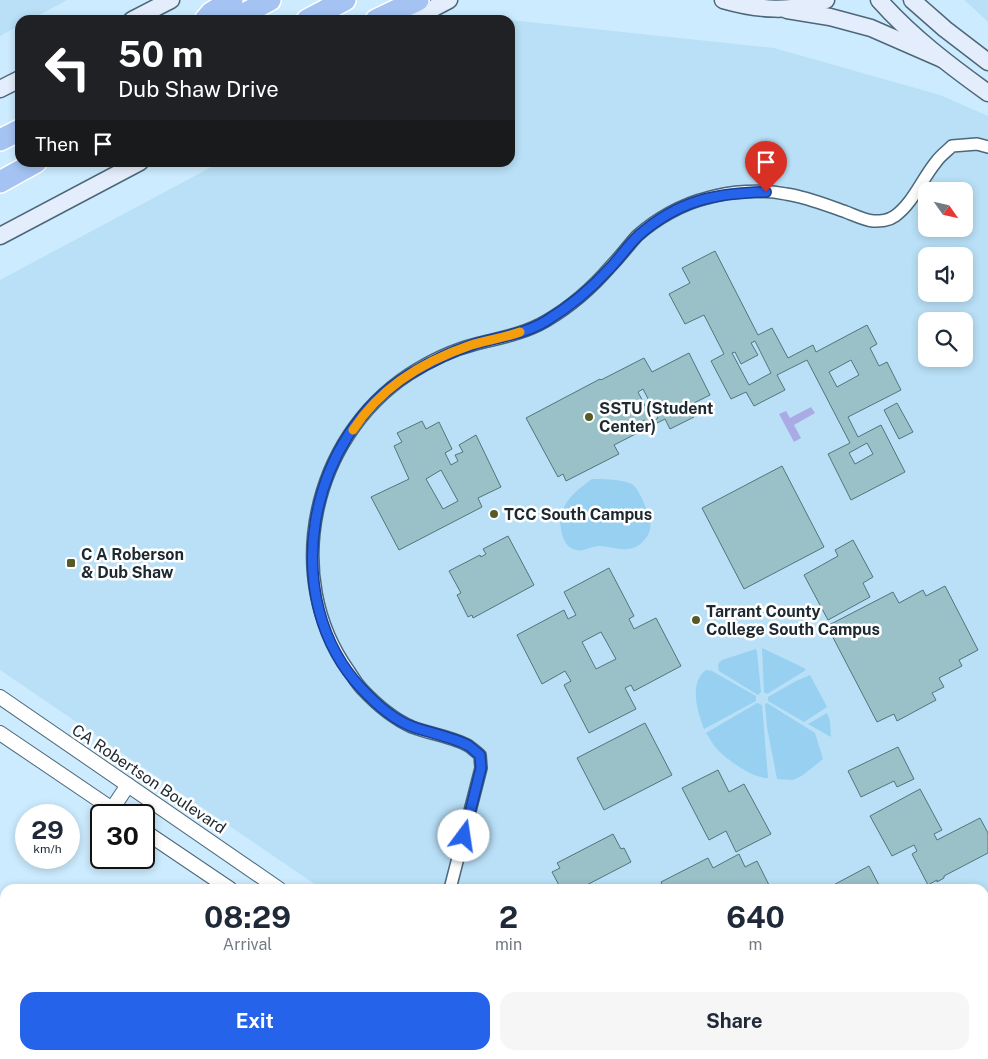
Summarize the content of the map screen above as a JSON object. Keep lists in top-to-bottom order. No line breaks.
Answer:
{"streets":{"street":["CA Robertson Boulevard"]},"places":{"other":["SSTU (Student Center)","TCC South Campus","Tarrant County College South Campus"],"transit":["C A Roberson & Dub Shaw"]},"north":"bottom right","page":{"turn":["50 m","Dub Shaw Drive"],"then":"Then","speed":"29 km/h","limit":"30","eta":["08:29","Arrival","2","min","640","m"],"buttons":["Exit","Share"]}}
